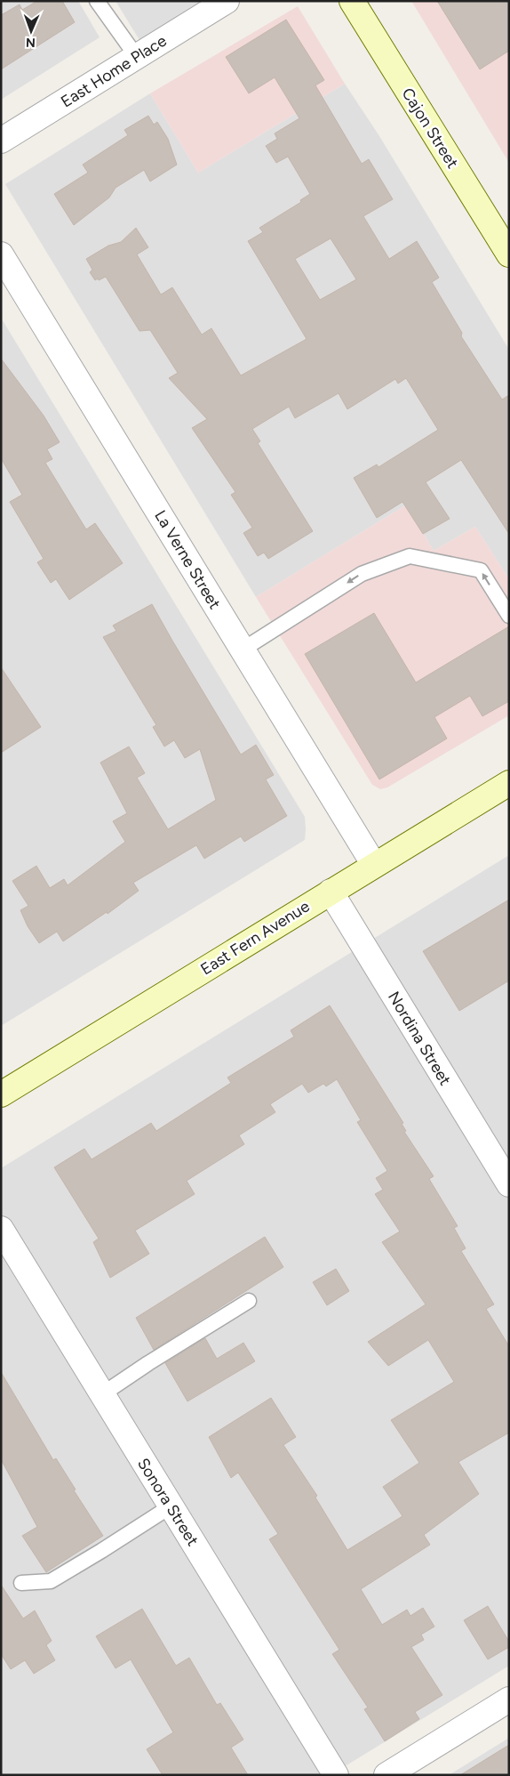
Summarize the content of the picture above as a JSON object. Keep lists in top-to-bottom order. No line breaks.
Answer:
{"streets":{"street":["East Home Place","Cajon Street","La Verne Street","East Fern Avenue","Nordina Street","Sonora Street"]},"crossings":[["La Verne Street","East Fern Avenue"],["East Fern Avenue","Nordina Street"]],"north":"bottom"}
